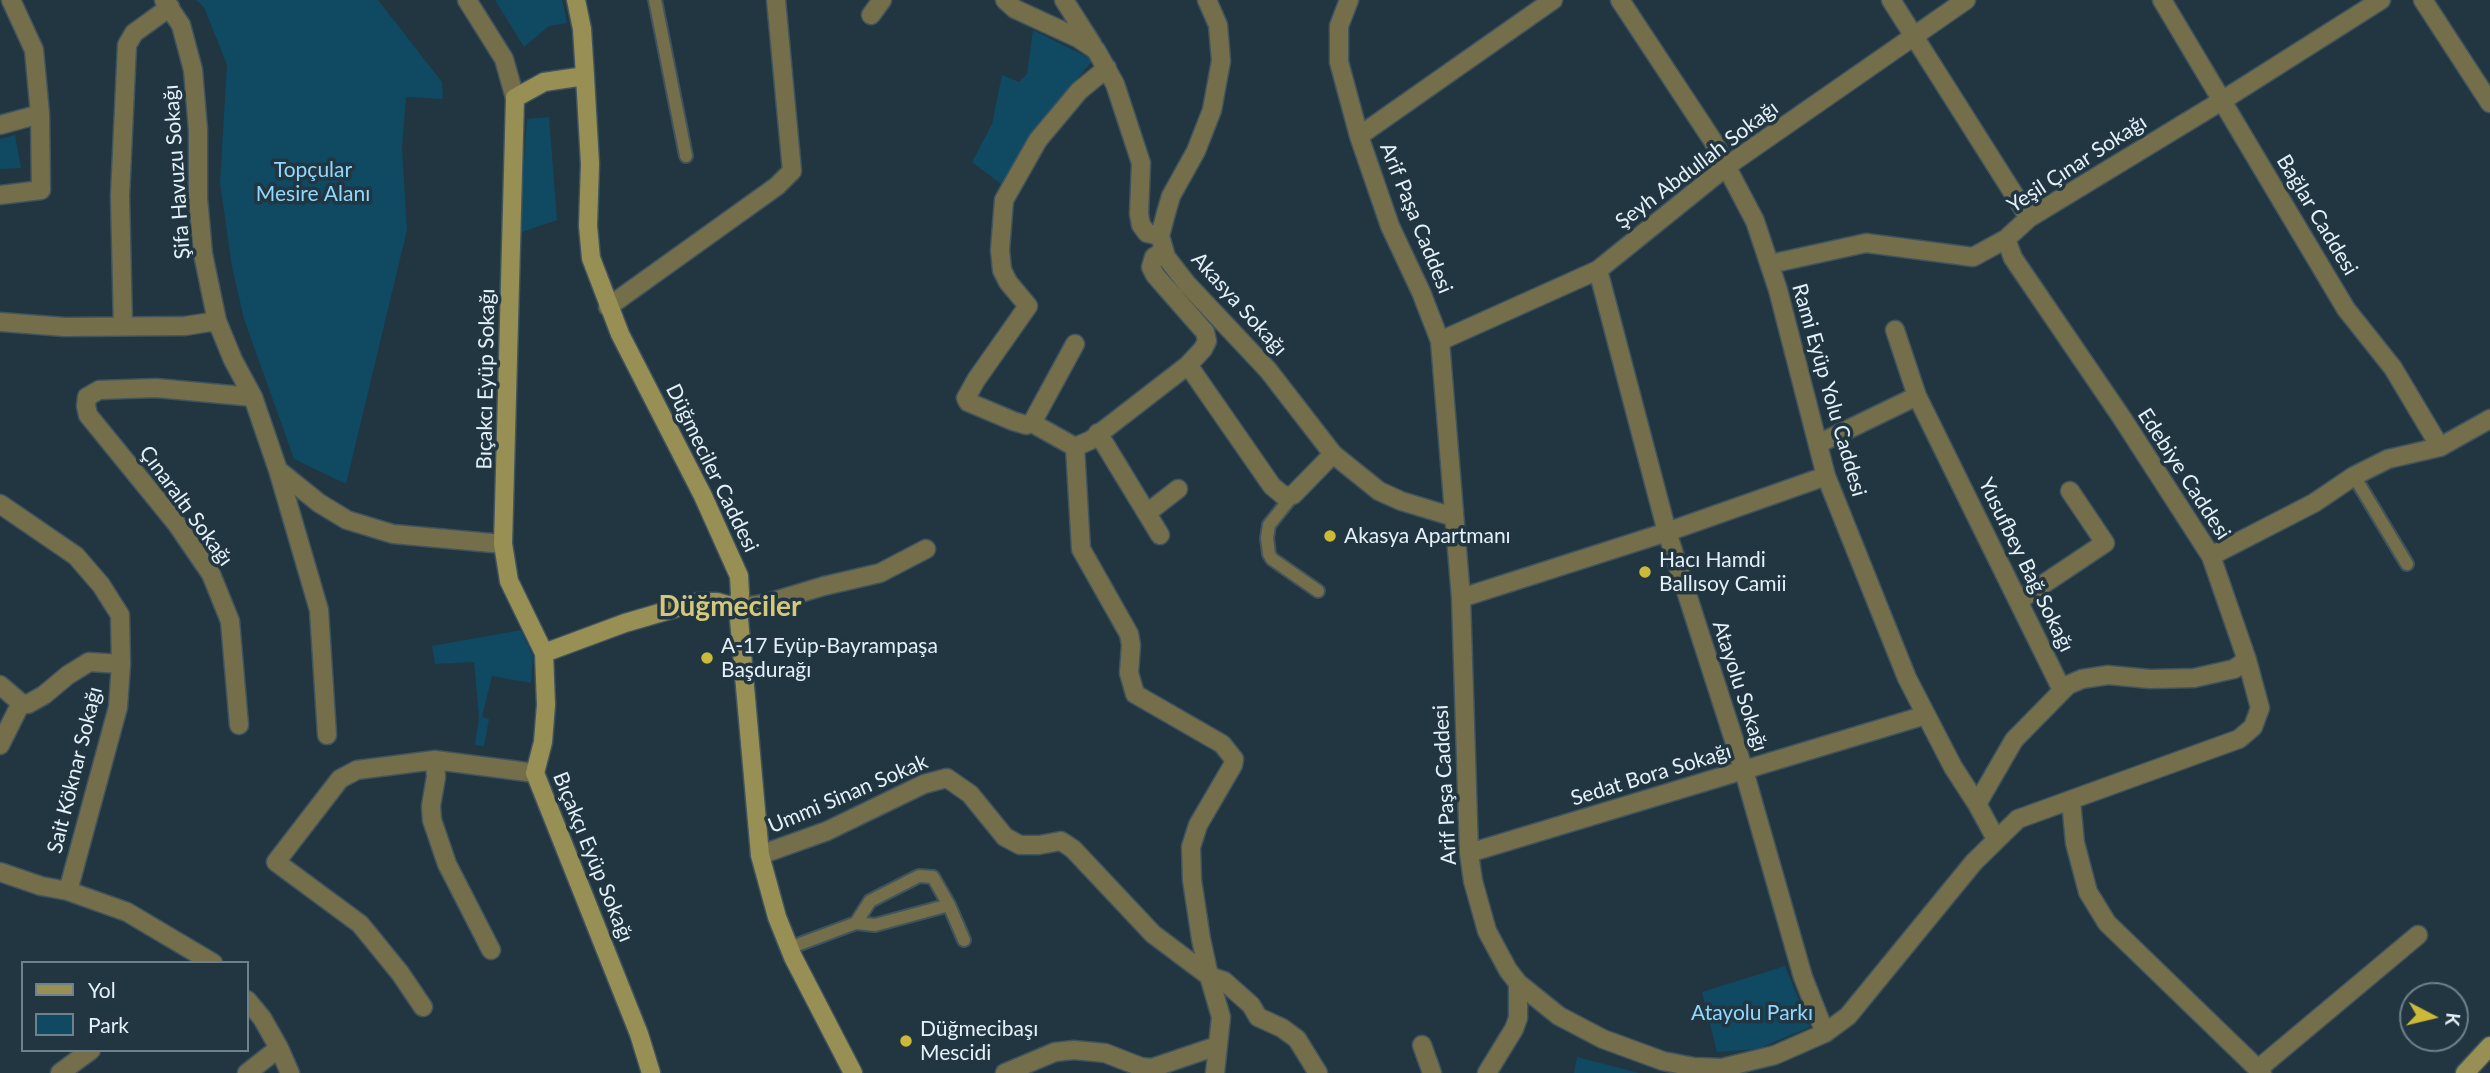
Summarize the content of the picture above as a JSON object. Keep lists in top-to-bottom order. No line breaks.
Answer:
{"streets":{"street":["Yeşil Çınar Sokağı","Şeyh Abdullah Sokağı","Şifa Havuzu Sokağı","Bağlar Caddesi","Arif Paşa Caddesi","Akasya Sokağı","Bıçakcı Eyüp Sokağı","Rami Eyüp Yolu Caddesi","Düğmeciler Caddesi","Edebiye Caddesi","Çınaraltı Sokağı","Yusufbey Bağ Sokağı","Atayolu Sokağı","Sait Köknar Sokağı","Sedat Bora Sokağı","Ummi Sinan Sokak","Bıçakçı Eyüp Sokağı"]},"crossings":[["Yeşil Çınar Sokağı","Bağlar Caddesi"],["Yeşil Çınar Sokağı","Rami Eyüp Yolu Caddesi"],["Yeşil Çınar Sokağı","Edebiye Caddesi"],["Şeyh Abdullah Sokağı","Arif Paşa Caddesi"],["Şeyh Abdullah Sokağı","Rami Eyüp Yolu Caddesi"],["Şeyh Abdullah Sokağı","Atayolu Sokağı"],["Şifa Havuzu Sokağı","Çınaraltı Sokağı"],["Arif Paşa Caddesi","Akasya Sokağı"],["Arif Paşa Caddesi","Rami Eyüp Yolu Caddesi"],["Arif Paşa Caddesi","Edebiye Caddesi"],["Arif Paşa Caddesi","Atayolu Sokağı"],["Arif Paşa Caddesi","Sedat Bora Sokağı"],["Bıçakcı Eyüp Sokağı","Bıçakçı Eyüp Sokağı"],["Rami Eyüp Yolu Caddesi","Edebiye Caddesi"],["Rami Eyüp Yolu Caddesi","Sedat Bora Sokağı"],["Düğmeciler Caddesi","Ummi Sinan Sokak"],["Atayolu Sokağı","Sedat Bora Sokağı"]],"districts":["Düğmeciler"],"parks":["Topçular Mesire Alanı","Atayolu Parkı"],"places":["Akasya Apartmanı","Hacı Hamdi Ballısoy Camii","A-17 Eyüp-Bayrampaşa Başdurağı","Düğmecibaşı Mescidi"],"legend":["Yol","Park"],"north":"right"}
